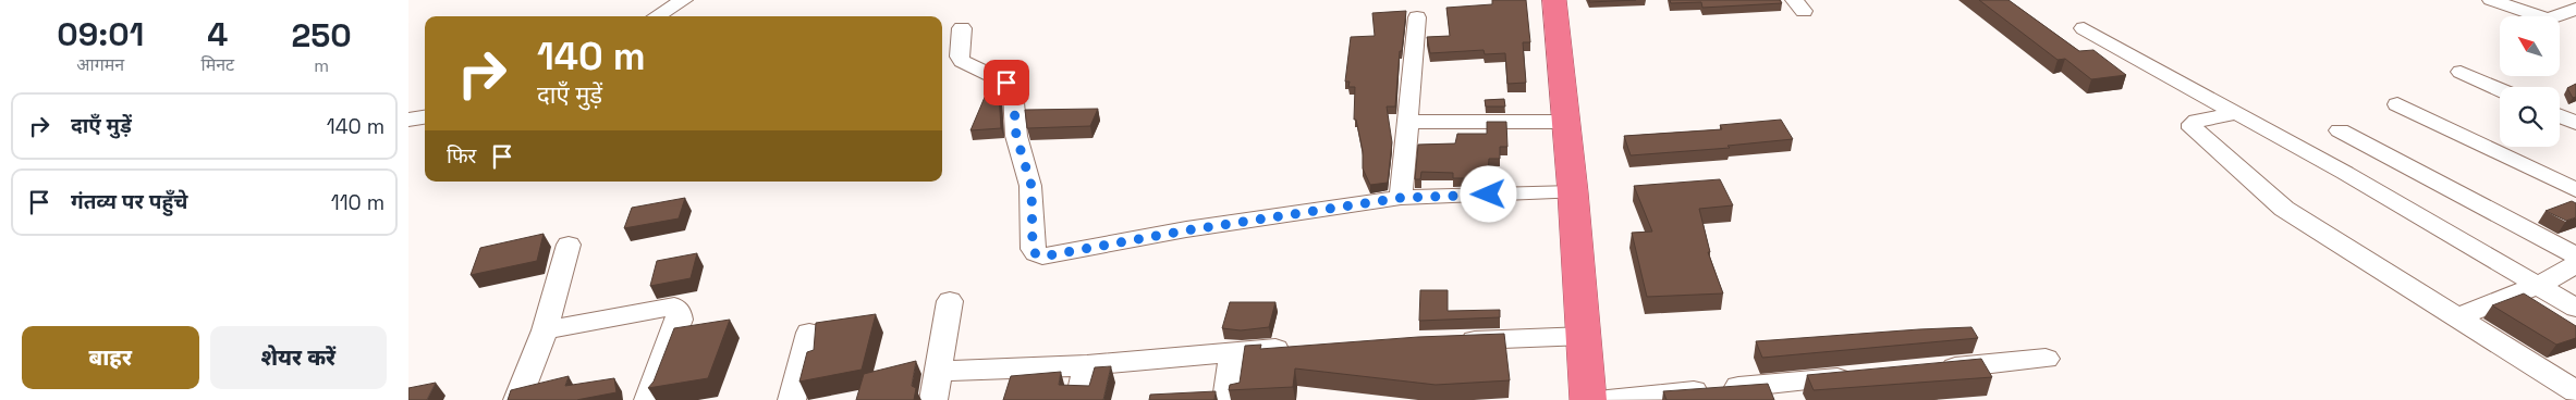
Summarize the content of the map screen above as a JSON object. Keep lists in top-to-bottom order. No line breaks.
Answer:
{"north":"top left","page":{"eta":["09:01","आगमन","4","मिनट","250","m"],"turn":["140 m","दाएँ मुड़ें"],"list":[{"name":"दाएँ मुड़ें","value":"140 m"},{"name":"गंतव्य पर पहुँचे","value":"110 m"}],"then":"फिर","buttons":["बाहर","शेयर करें"]}}
